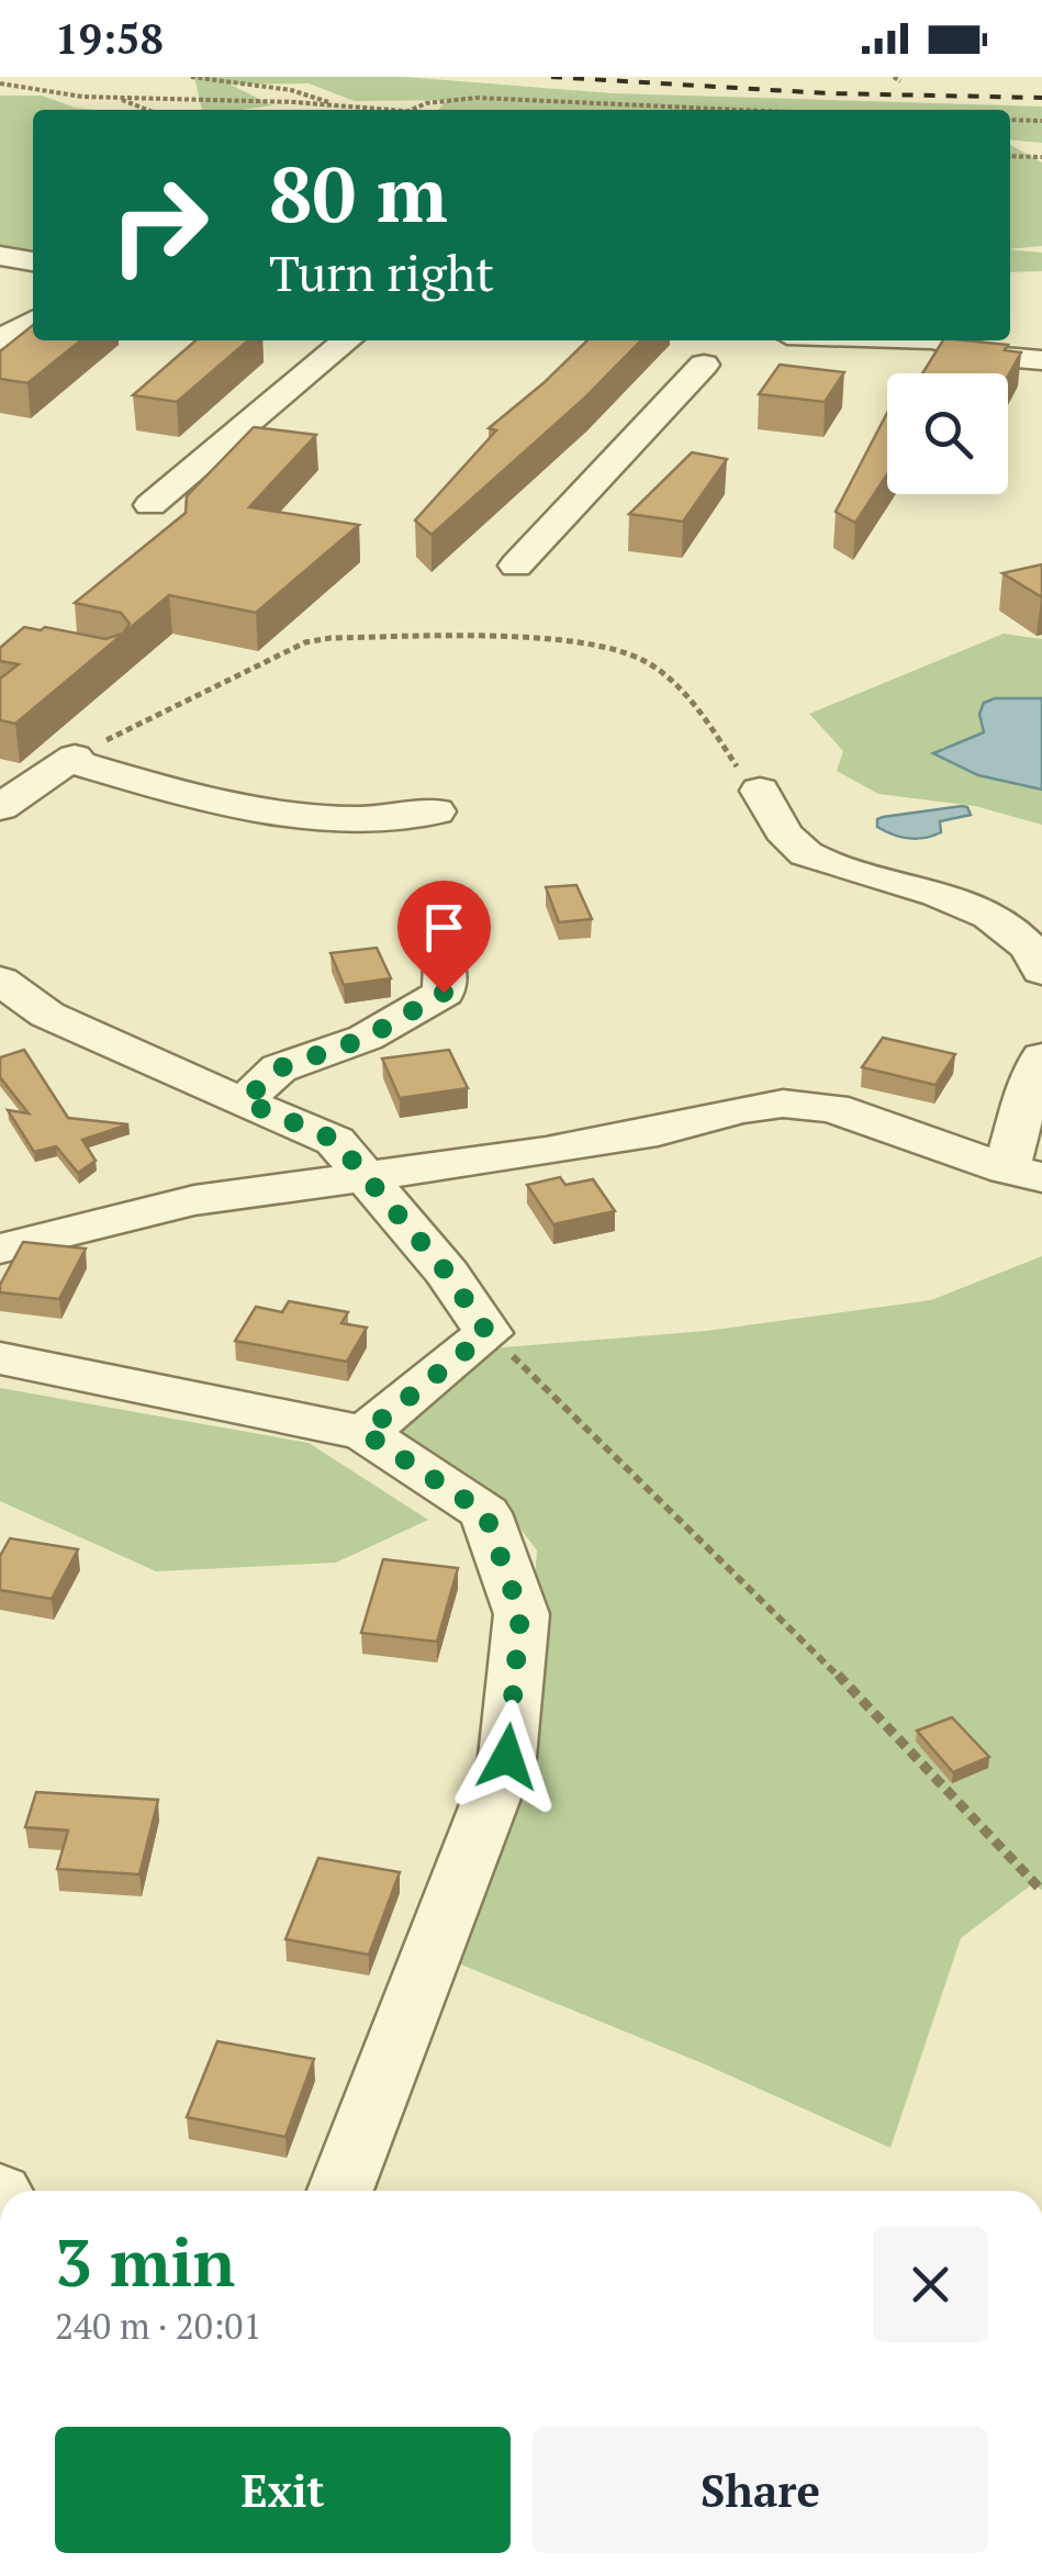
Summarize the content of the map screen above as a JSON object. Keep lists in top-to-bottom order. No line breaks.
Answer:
{"page":{"status":"19:58","turn":["80 m","Turn right"],"heading":["3 min","240 m · 20:01"],"buttons":["Exit","Share"]}}
